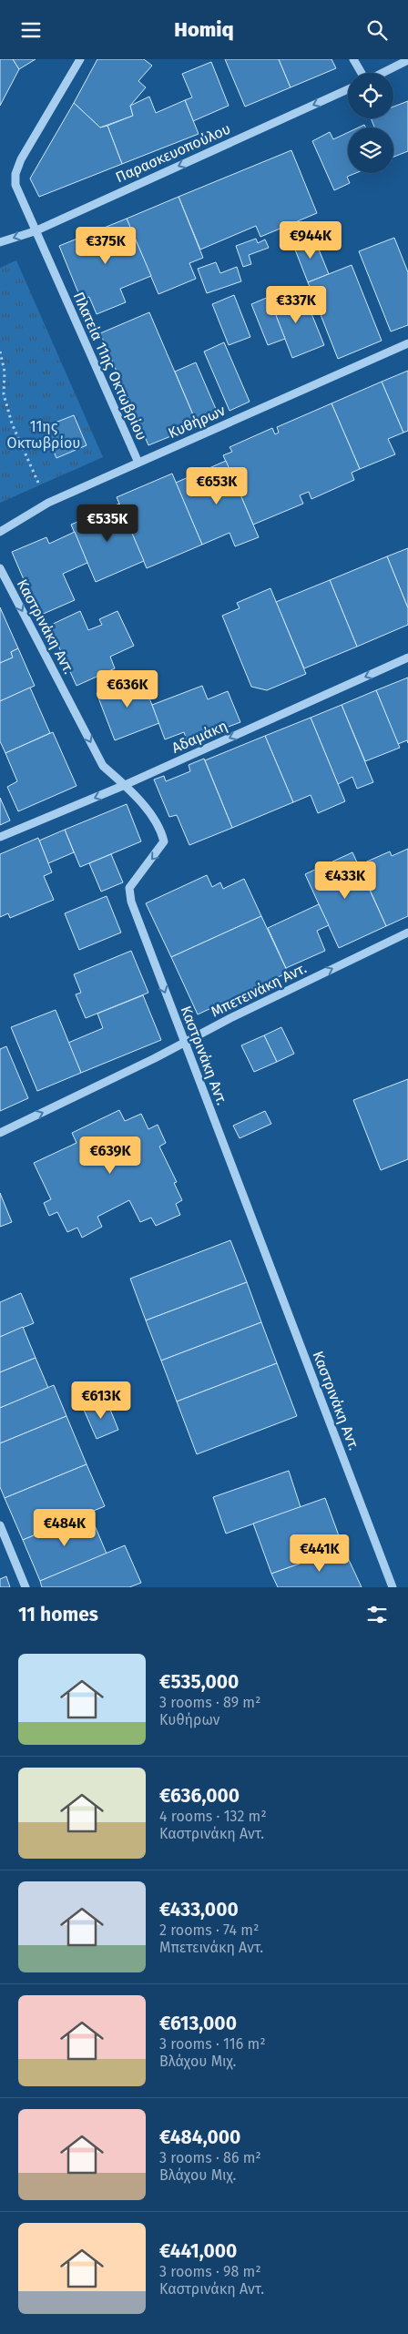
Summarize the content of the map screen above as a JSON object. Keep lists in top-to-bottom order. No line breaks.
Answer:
{"streets":{"street":["Παρασκευοπούλου","Πλατεία 11ης Οκτωβρίου","Κυθήρων","Καστρινάκη Αντ.","Αδαμάκη","Μπετεινάκη Αντ."]},"crossings":[["Παρασκευοπούλου","Πλατεία 11ης Οκτωβρίου"],["Πλατεία 11ης Οκτωβρίου","Κυθήρων"],["Καστρινάκη Αντ.","Αδαμάκη"],["Καστρινάκη Αντ.","Μπετεινάκη Αντ."]],"one_way":["Παρασκευοπούλου","Καστρινάκη Αντ.","Αδαμάκη","Μπετεινάκη Αντ."],"parks":["11ης Οκτωβρίου"],"page":{"header":"Homiq","price":["€944K","€375K","€337K","€653K","€535K","€636K","€433K","€639K","€613K","€484K","€441K"],"heading":"11 homes","list":[{"name":"€535,000","note":"3 rooms · 89 m² · Κυθήρων"},{"name":"€636,000","note":"4 rooms · 132 m² · Καστρινάκη Αντ."},{"name":"€433,000","note":"2 rooms · 74 m² · Μπετεινάκη Αντ."},{"name":"€613,000","note":"3 rooms · 116 m² · Βλάχου Μιχ."},{"name":"€484,000","note":"3 rooms · 86 m² · Βλάχου Μιχ."},{"name":"€441,000","note":"3 rooms · 98 m² · Καστρινάκη Αντ."}]}}
